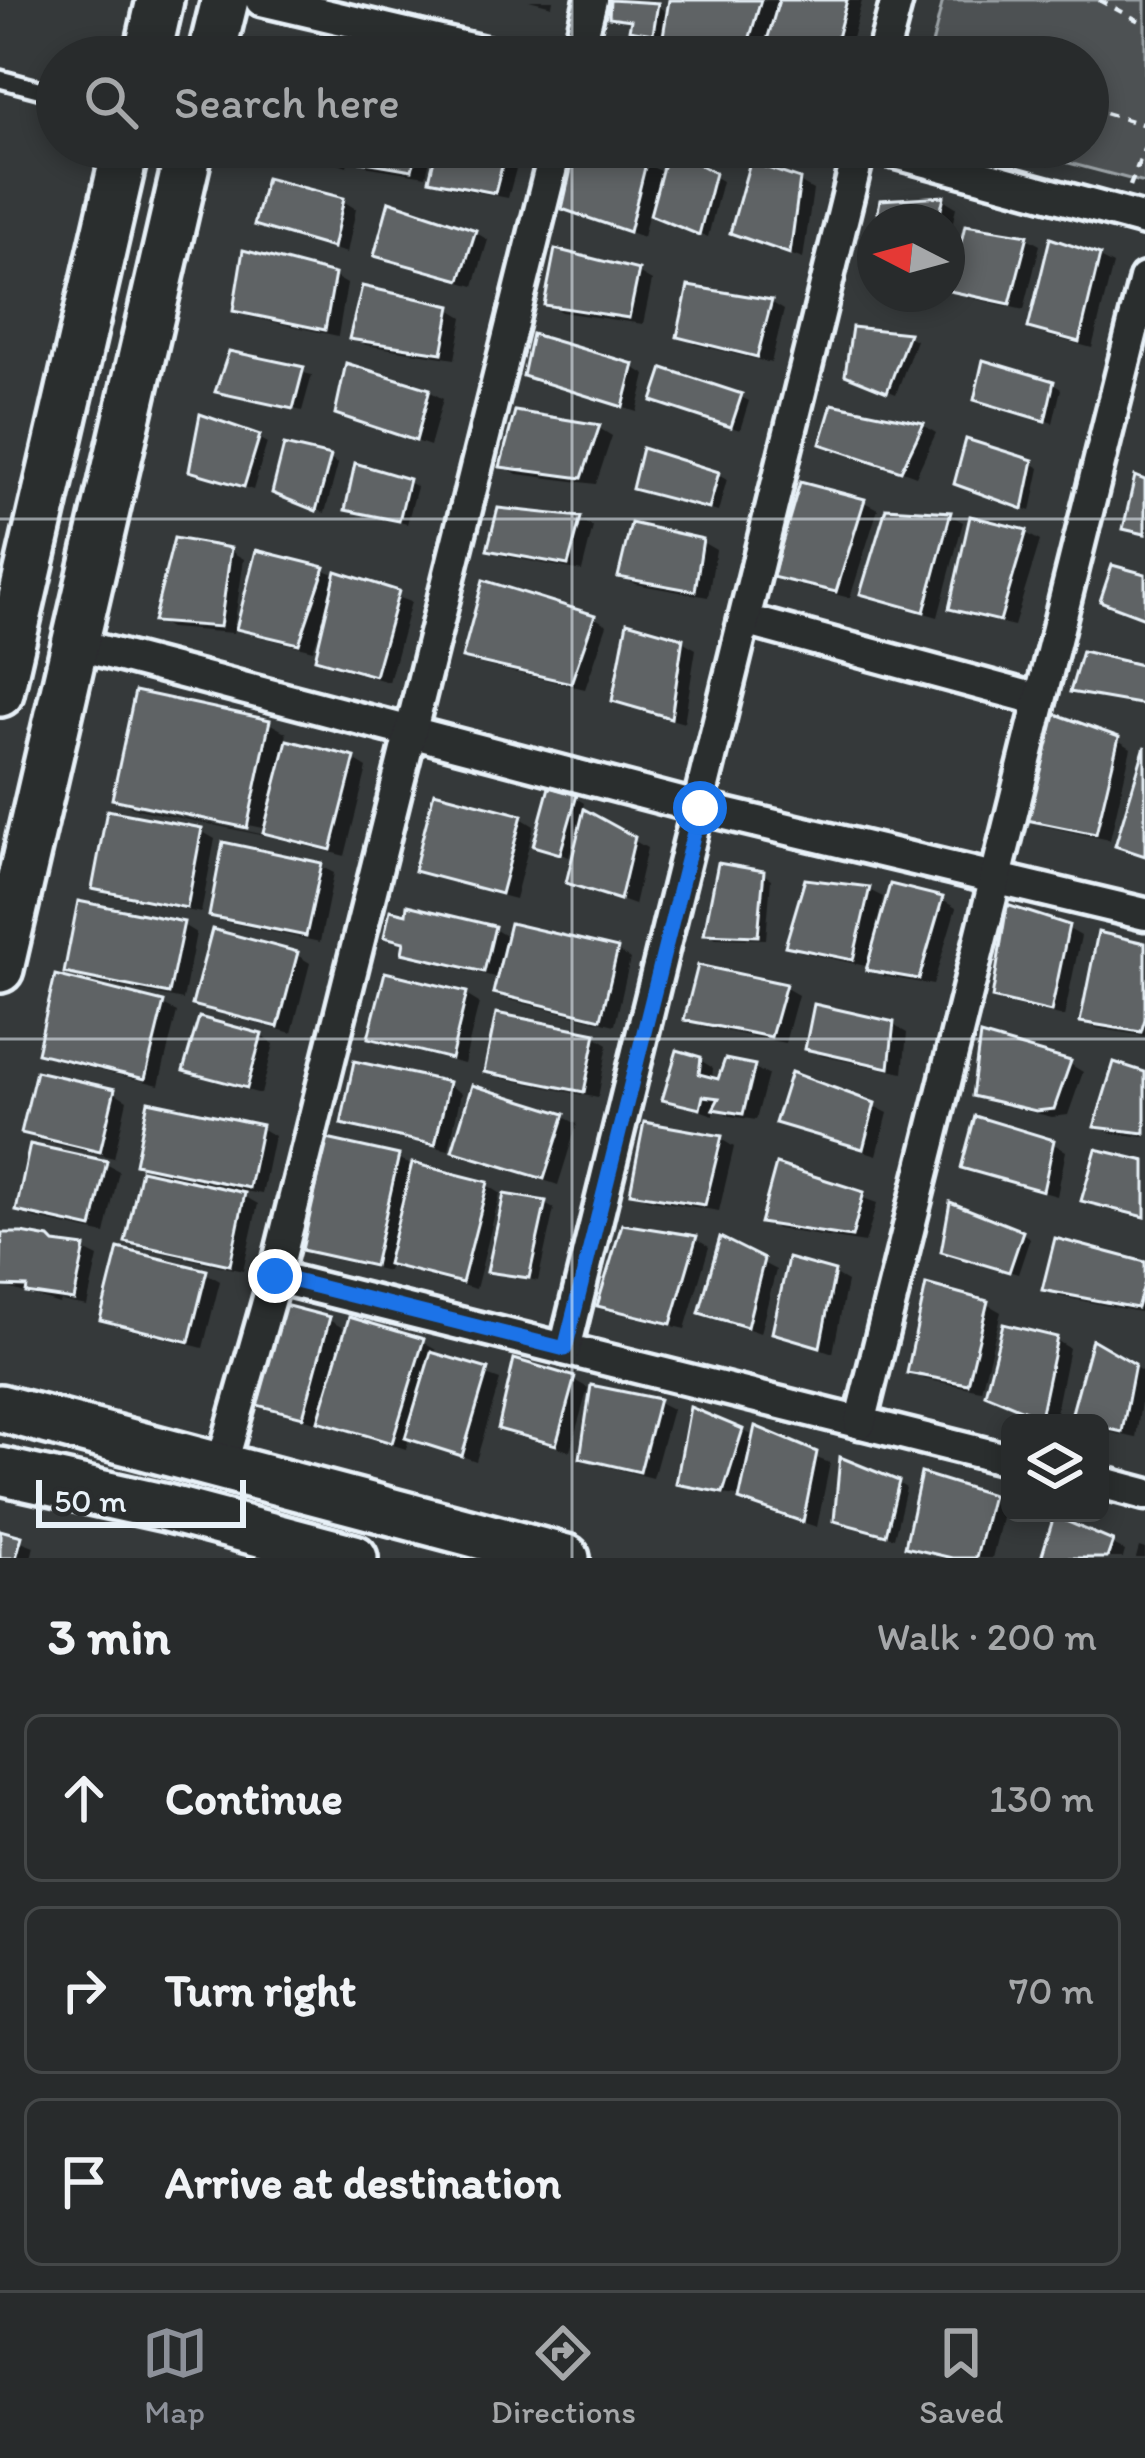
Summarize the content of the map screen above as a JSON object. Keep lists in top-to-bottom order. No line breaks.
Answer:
{"scale_bar":"50 m","north":"left","page":{"search":"Search here","scale":"50 m","heading":["3 min","Walk · 200 m"],"list":[["Continue","130 m"],["Turn right","70 m"],"Arrive at destination"],"nav":["Map","Directions","Saved"]}}
